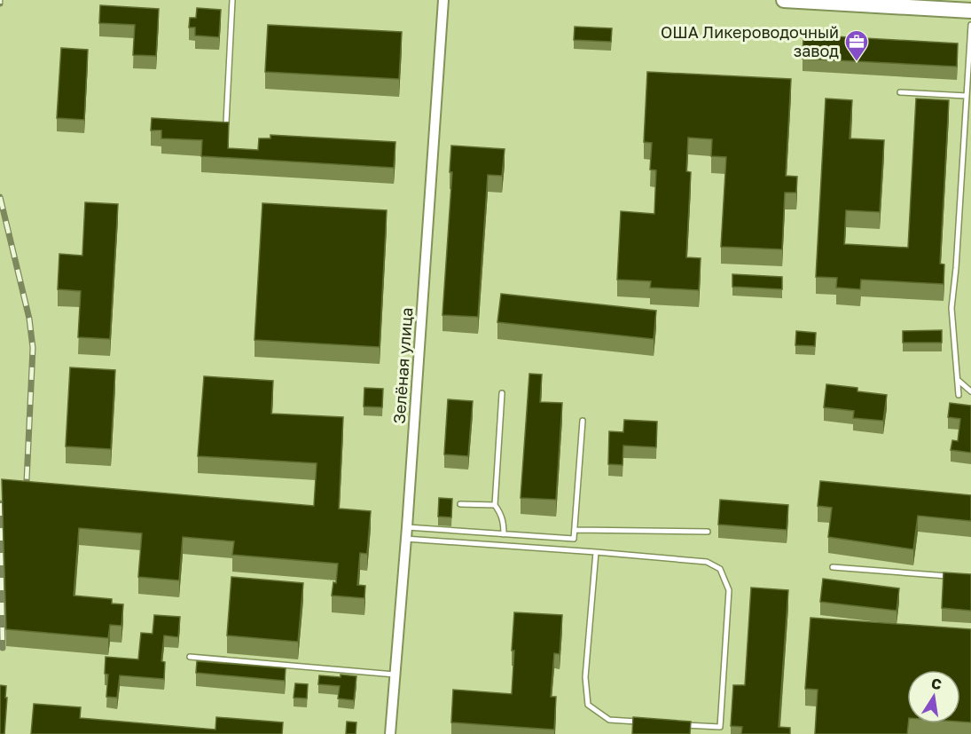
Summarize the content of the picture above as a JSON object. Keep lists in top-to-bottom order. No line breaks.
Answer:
{"streets":{"street":["Зелёная улица"]},"places":{"office":["ОША Ликероводочный завод"]},"north":"top"}
